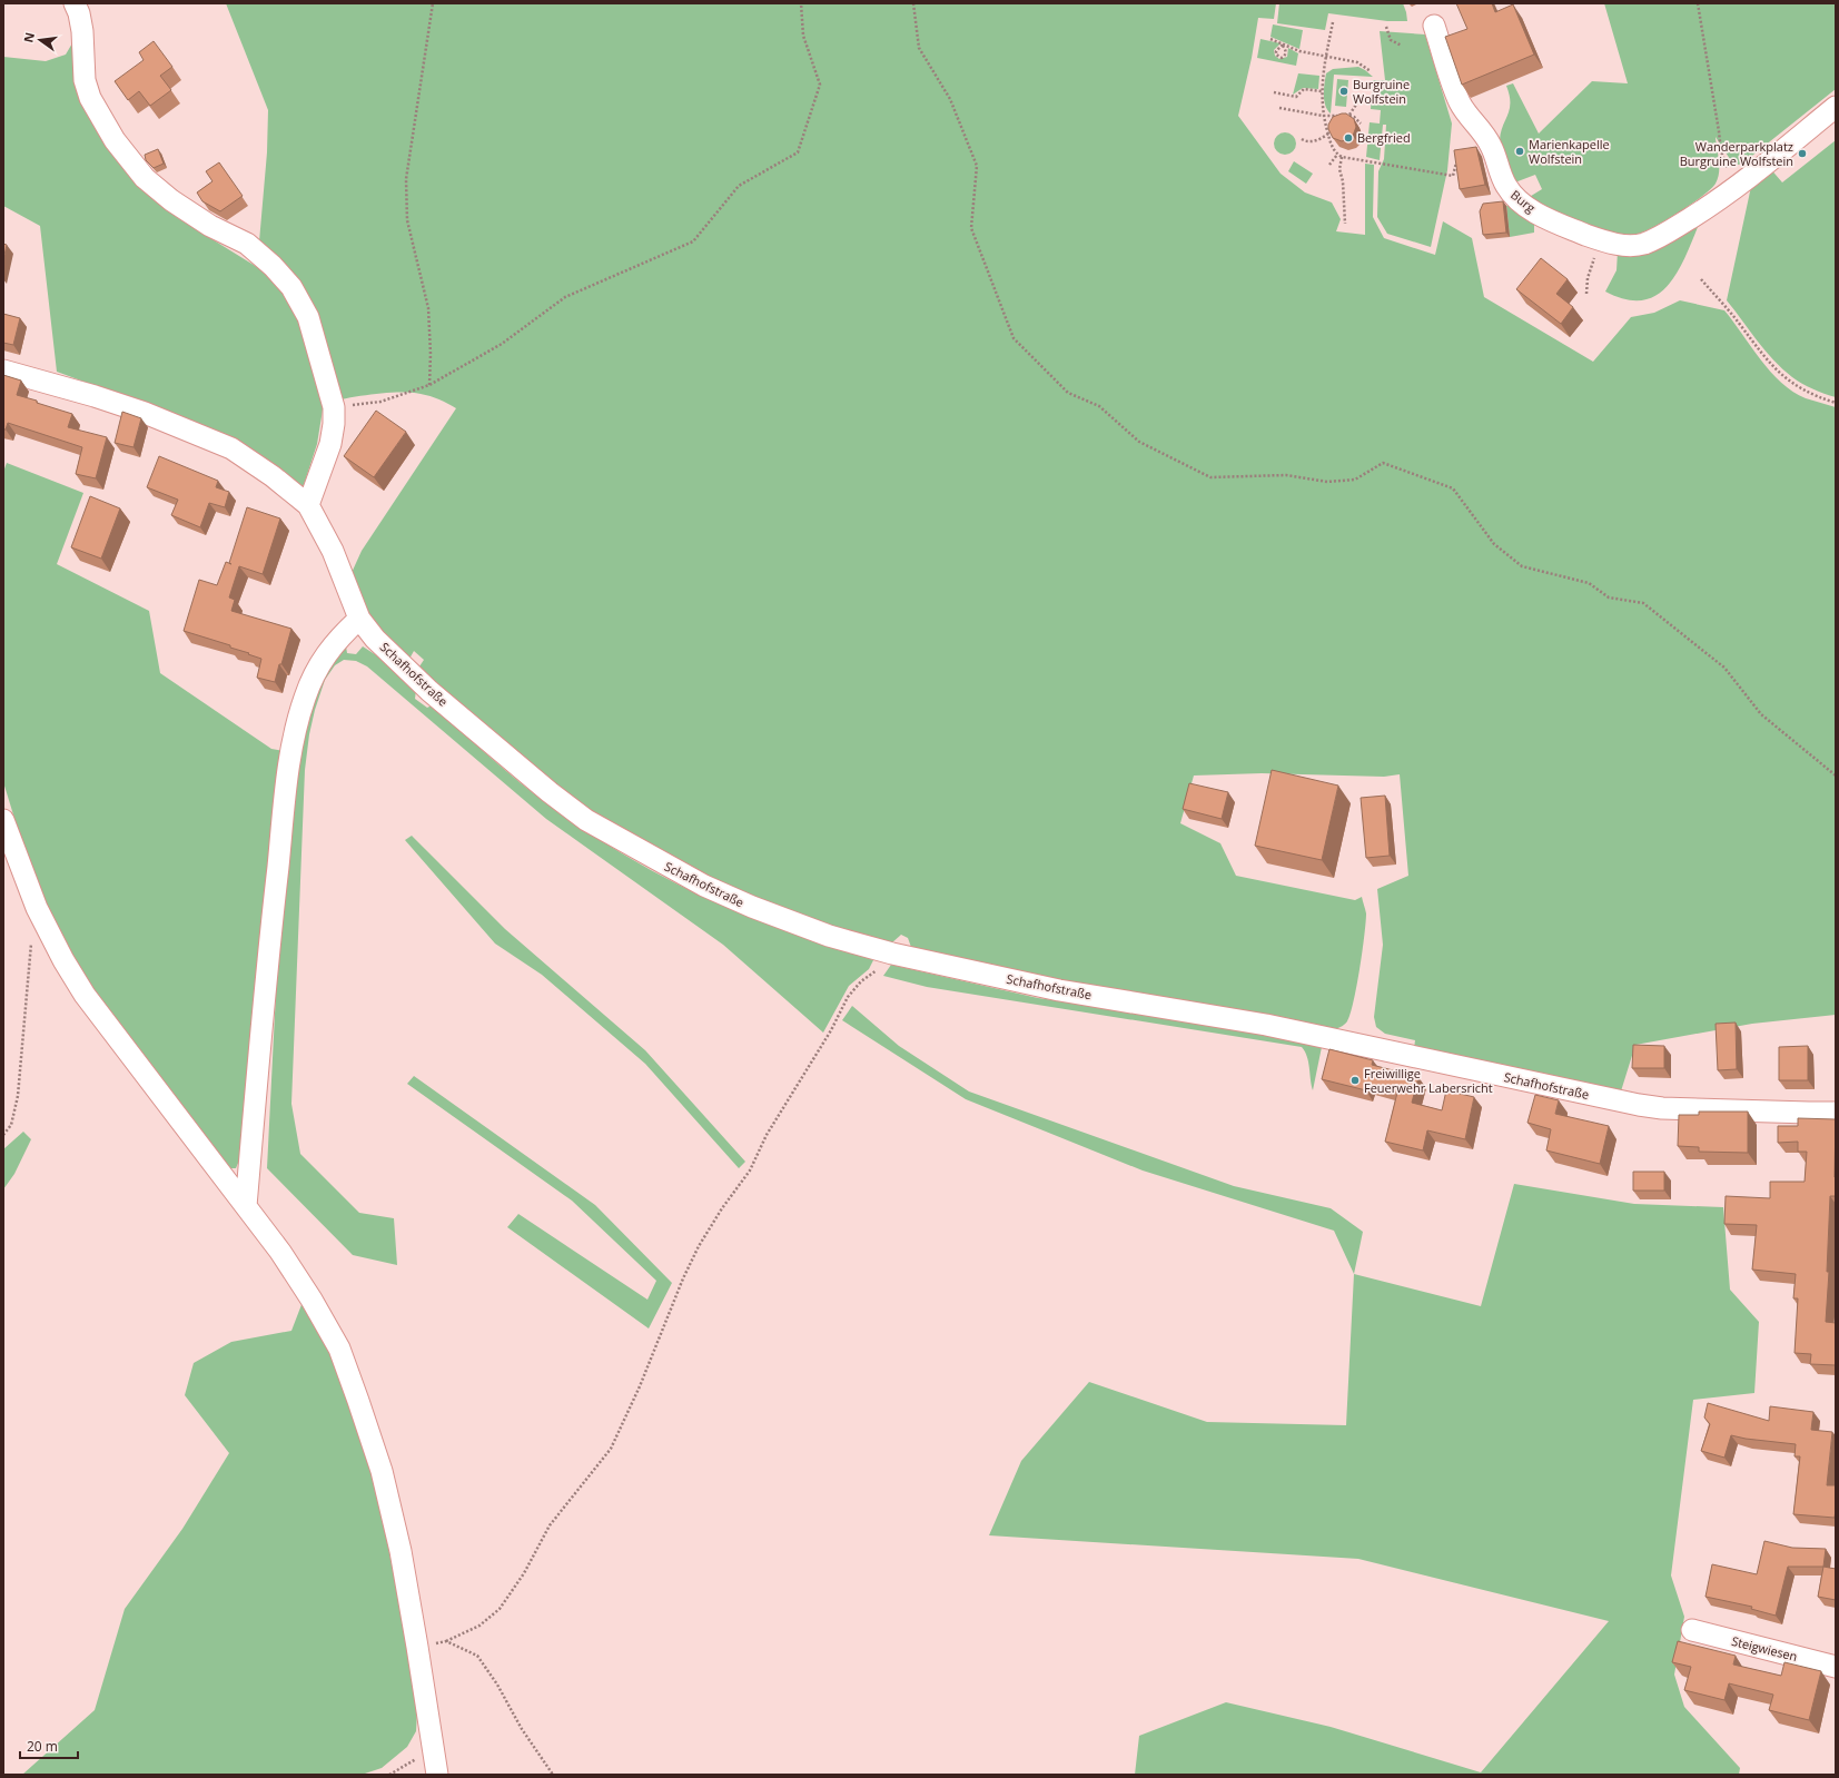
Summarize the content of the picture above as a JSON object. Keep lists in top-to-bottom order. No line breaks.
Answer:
{"streets":{"street":["Burg","Schafhofstraße","Steigwiesen"]},"places":["Burgruine Wolfstein","Bergfried","Marienkapelle Wolfstein","Wanderparkplatz Burgruine Wolfstein","Freiwillige Feuerwehr Labersricht"],"scale_bar":"20 m","north":"left"}
